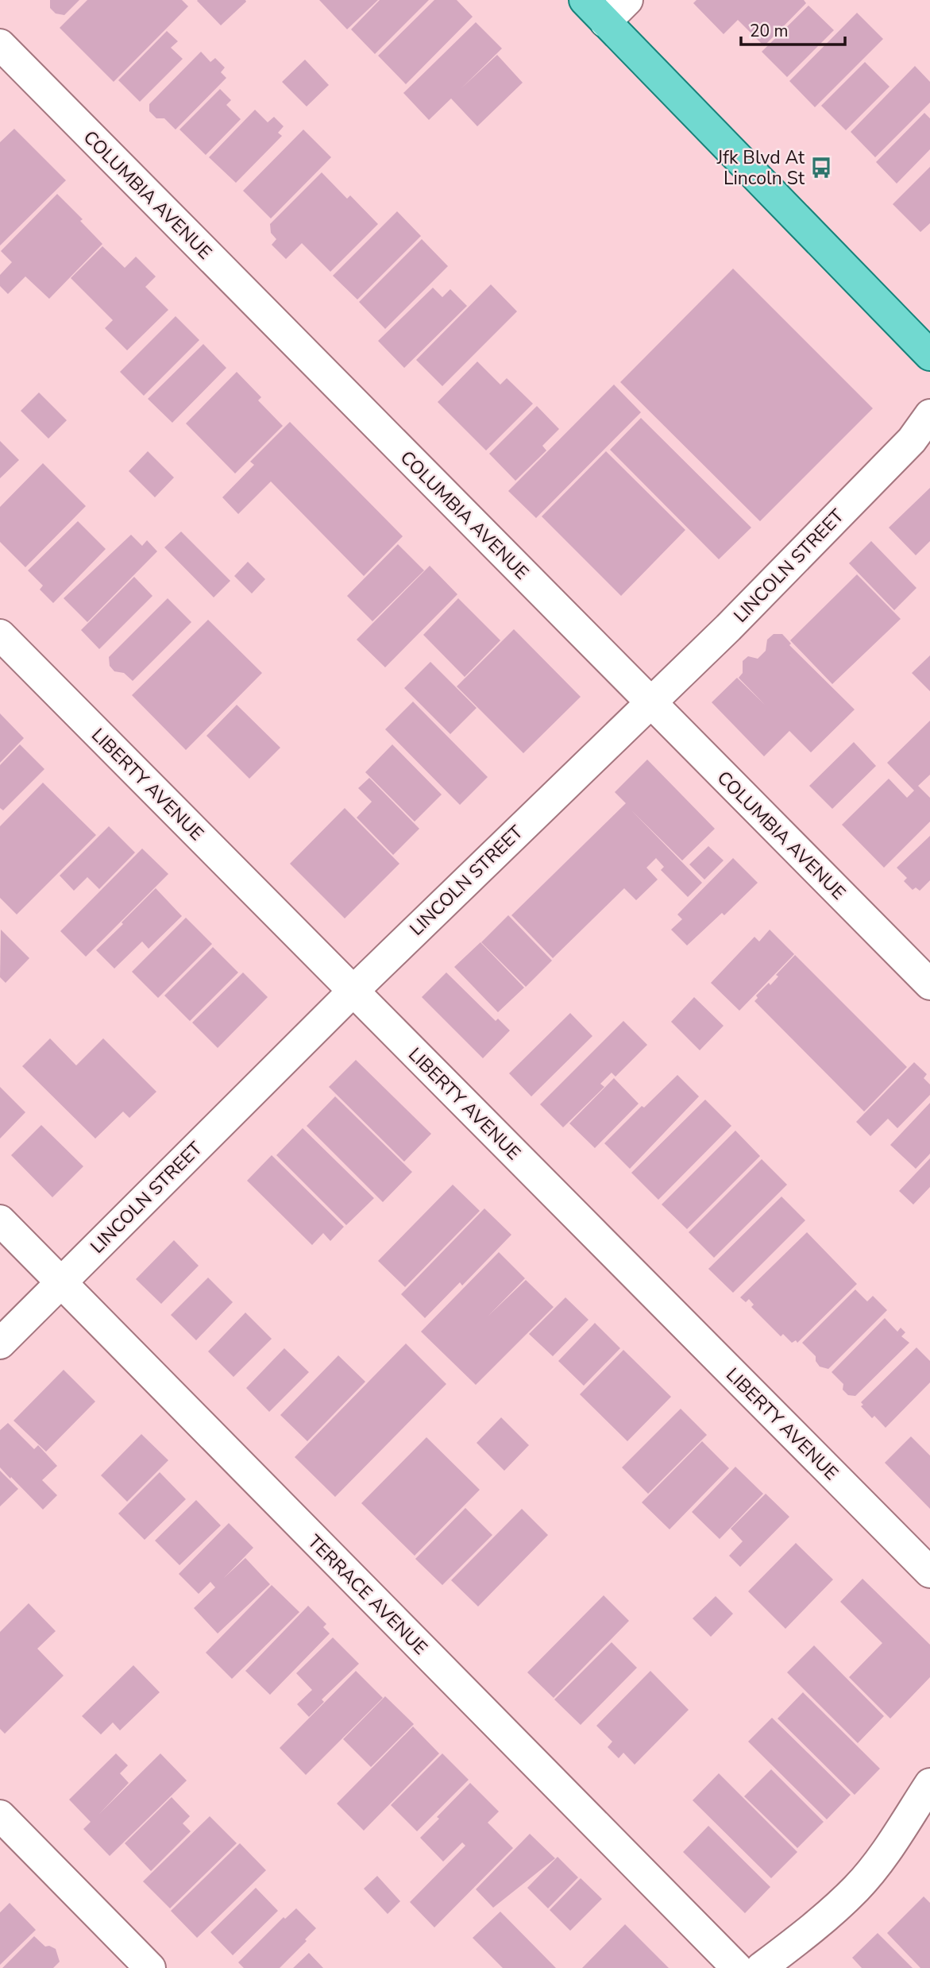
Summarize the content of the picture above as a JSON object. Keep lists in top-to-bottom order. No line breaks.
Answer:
{"streets":{"street":["COLUMBIA AVENUE","LINCOLN STREET","LIBERTY AVENUE","TERRACE AVENUE"]},"crossings":[["COLUMBIA AVENUE","LINCOLN STREET"],["LINCOLN STREET","LIBERTY AVENUE"],["LINCOLN STREET","TERRACE AVENUE"]],"places":{"bus stop":["Jfk Blvd At Lincoln St"]},"scale_bar":"20 m"}
